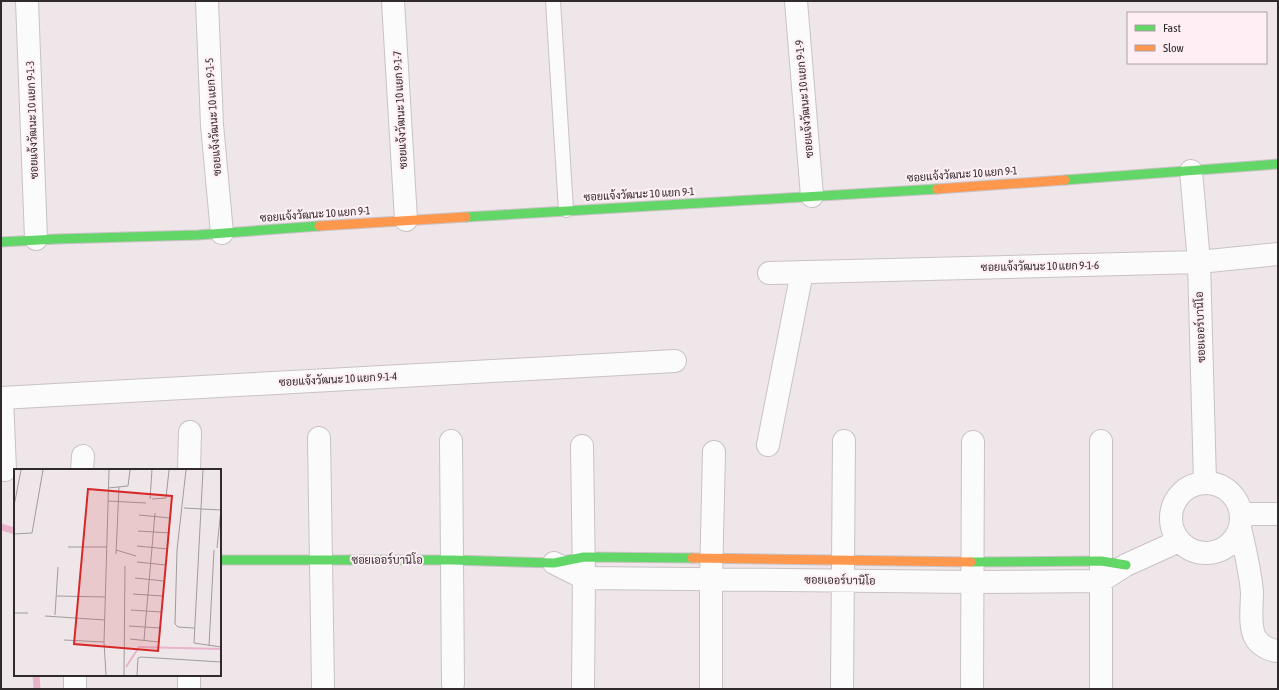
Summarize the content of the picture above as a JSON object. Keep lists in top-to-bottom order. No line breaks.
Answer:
{"streets":{"street":["ซอยแจ้งวัฒนะ 10 แยก 9-1-9","ซอยแจ้งวัฒนะ 10 แยก 9-1-7","ซอยแจ้งวัฒนะ 10 แยก 9-1-5","ซอยแจ้งวัฒนะ 10 แยก 9-1-3","ซอยแจ้งวัฒนะ 10 แยก 9-1","ซอยแจ้งวัฒนะ 10 แยก 9-1-6","ซอยเออร์บานิโอ","ซอยแจ้งวัฒนะ 10 แยก 9-1-4"]},"crossings":[["ซอยแจ้งวัฒนะ 10 แยก 9-1-9","ซอยแจ้งวัฒนะ 10 แยก 9-1"],["ซอยแจ้งวัฒนะ 10 แยก 9-1-7","ซอยแจ้งวัฒนะ 10 แยก 9-1"],["ซอยแจ้งวัฒนะ 10 แยก 9-1-5","ซอยแจ้งวัฒนะ 10 แยก 9-1"],["ซอยแจ้งวัฒนะ 10 แยก 9-1-3","ซอยแจ้งวัฒนะ 10 แยก 9-1"],["ซอยแจ้งวัฒนะ 10 แยก 9-1","ซอยเออร์บานิโอ"],["ซอยแจ้งวัฒนะ 10 แยก 9-1-6","ซอยเออร์บานิโอ"]],"legend":["Fast","Slow"]}
